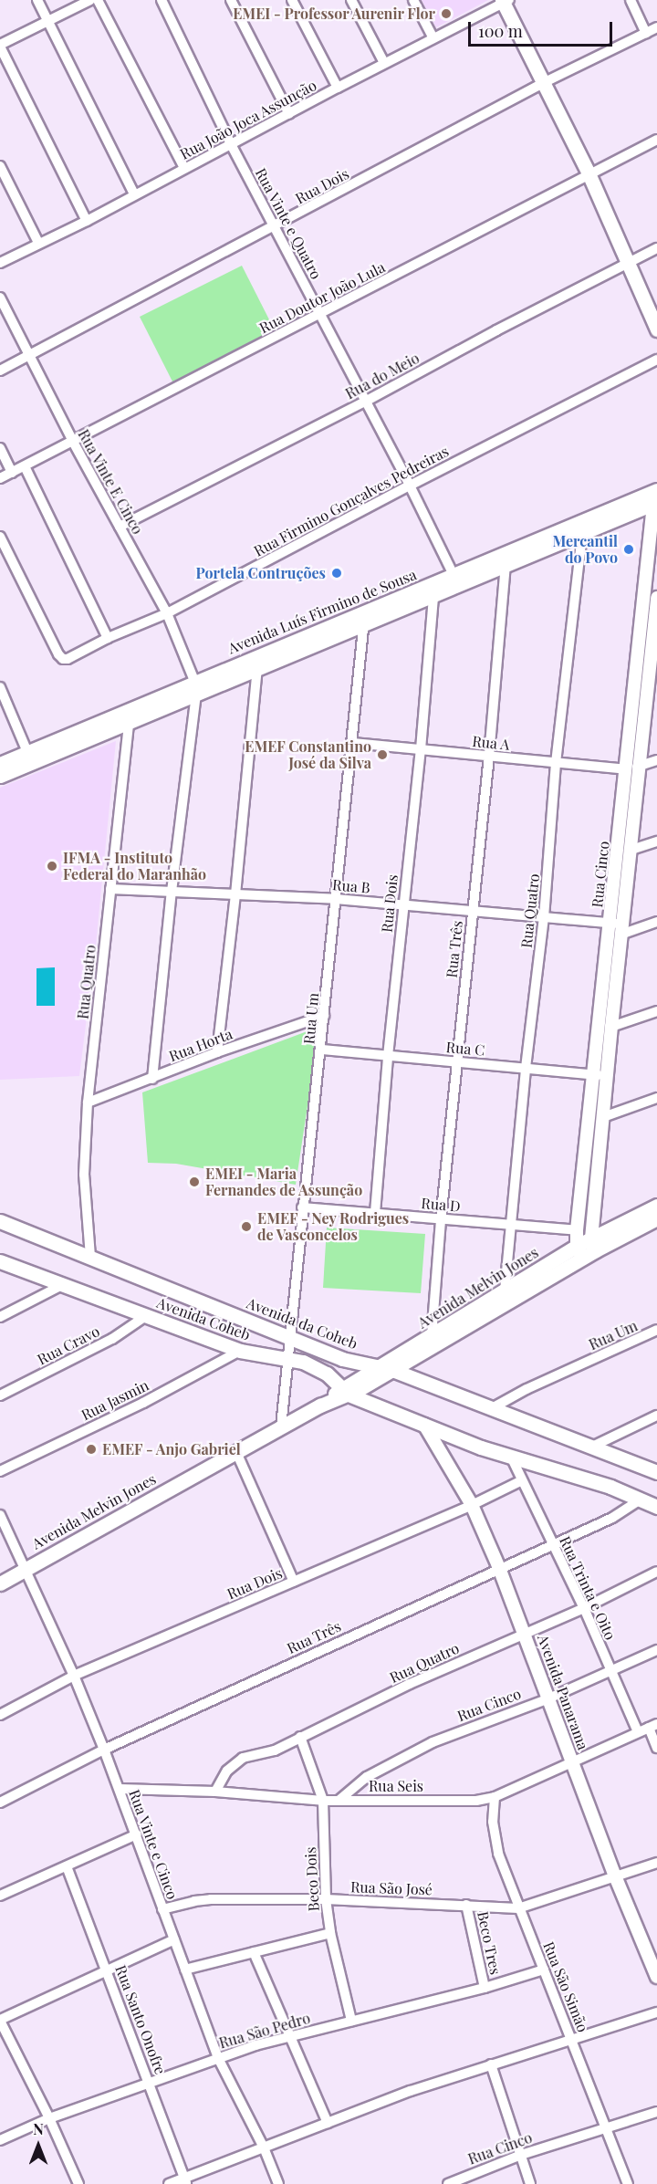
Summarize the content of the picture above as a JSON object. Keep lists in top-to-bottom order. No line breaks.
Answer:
{"streets":{"main road":["Avenida Luís Firmino de Sousa","Avenida Melvin Jones","Avenida Coheb","Avenida da Coheb"],"street":["Rua João Joca Assunção","Rua Dois","Rua Vinte e Quatro","Rua Doutor João Lula","Rua do Meio","Rua Vinte E Cinco","Rua Firmino Gonçalves Pedreiras","Rua A","Rua Cinco","Rua B","Rua Quatro","Rua Três","Rua Um","Rua Horta","Rua C","Rua D","Rua Cravo","Rua Jasmin","Rua Trinta e Oito","Avenida Panarama","Rua Seis","Rua Vinte e Cinco","Beco Dois","Rua São José","Beco Tres","Rua São Simão","Rua Santo Onofre","Rua São Pedro"]},"crossings":[["Rua João Joca Assunção","Rua Vinte e Quatro"],["Rua Dois","Rua Vinte e Quatro"],["Rua Dois","Rua Vinte E Cinco"],["Rua Dois","Avenida Luís Firmino de Sousa"],["Rua Dois","Rua A"],["Rua Dois","Rua B"],["Rua Dois","Rua C"],["Rua Dois","Rua D"],["Rua Dois","Rua Trinta e Oito"],["Rua Dois","Avenida Panarama"],["Rua Dois","Rua Vinte e Cinco"],["Rua Vinte e Quatro","Rua Doutor João Lula"],["Rua Vinte e Quatro","Rua do Meio"],["Rua Vinte e Quatro","Rua Firmino Gonçalves Pedreiras"],["Rua Vinte e Quatro","Avenida Luís Firmino de Sousa"],["Rua Doutor João Lula","Rua Vinte E Cinco"],["Rua do Meio","Rua Vinte E Cinco"],["Rua Vinte E Cinco","Rua Firmino Gonçalves Pedreiras"],["Rua Vinte E Cinco","Avenida Luís Firmino de Sousa"],["Avenida Luís Firmino de Sousa","Rua Cinco"],["Avenida Luís Firmino de Sousa","Rua Quatro"],["Avenida Luís Firmino de Sousa","Rua Três"],["Avenida Luís Firmino de Sousa","Rua Um"],["Rua A","Rua Cinco"],["Rua A","Rua Quatro"],["Rua A","Rua Três"],["Rua A","Rua Um"],["Rua Cinco","Rua B"],["Rua Cinco","Rua C"],["Rua Cinco","Rua D"],["Rua Cinco","Avenida Melvin Jones"],["Rua Cinco","Rua Trinta e Oito"],["Rua Cinco","Avenida Panarama"],["Rua Cinco","Rua Seis"],["Rua Cinco","Rua São Simão"],["Rua B","Rua Quatro"],["Rua B","Rua Três"],["Rua B","Rua Um"],["Rua Quatro","Rua Horta"],["Rua Quatro","Rua C"],["Rua Quatro","Rua D"],["Rua Quatro","Avenida Melvin Jones"],["Rua Quatro","Avenida da Coheb"],["Rua Quatro","Rua Trinta e Oito"],["Rua Quatro","Avenida Panarama"],["Rua Quatro","Rua Seis"],["Rua Quatro","Beco Dois"],["Rua Três","Rua C"],["Rua Três","Rua D"],["Rua Três","Avenida Melvin Jones"],["Rua Três","Rua Trinta e Oito"],["Rua Três","Avenida Panarama"],["Rua Três","Rua Vinte e Cinco"],["Rua Um","Rua Horta"],["Rua Um","Rua C"],["Rua Um","Rua D"],["Rua Um","Avenida Melvin Jones"],["Rua Um","Avenida Coheb"],["Rua Um","Avenida da Coheb"],["Avenida Melvin Jones","Avenida Coheb"],["Avenida Melvin Jones","Avenida da Coheb"],["Avenida Melvin Jones","Rua Vinte e Cinco"],["Avenida Coheb","Rua Cravo"],["Avenida Coheb","Rua Jasmin"],["Avenida Coheb","Rua Trinta e Oito"],["Avenida Coheb","Avenida Panarama"],["Rua Trinta e Oito","Rua Seis"],["Avenida Panarama","Rua Seis"],["Avenida Panarama","Rua São José"],["Rua Seis","Rua Vinte e Cinco"],["Rua Seis","Beco Dois"],["Rua Seis","Rua São Simão"],["Rua Vinte e Cinco","Rua São José"],["Rua Vinte e Cinco","Rua São Pedro"],["Beco Dois","Rua São José"],["Beco Dois","Rua São Pedro"],["Rua São José","Beco Tres"],["Rua São José","Rua São Simão"],["Beco Tres","Rua São Pedro"],["Rua São Simão","Rua São Pedro"],["Rua Santo Onofre","Rua São Pedro"]],"places":["EMEI - Professor Aurenir Flor","Mercantil do Povo","Portela Contruções","EMEF Constantino José da Silva","IFMA - Instituto Federal do Maranhão","EMEI - Maria Fernandes de Assunção","EMEF - Ney Rodrigues de Vasconcelos","EMEF - Anjo Gabriel"],"scale_bar":"100 m","north":"top"}
